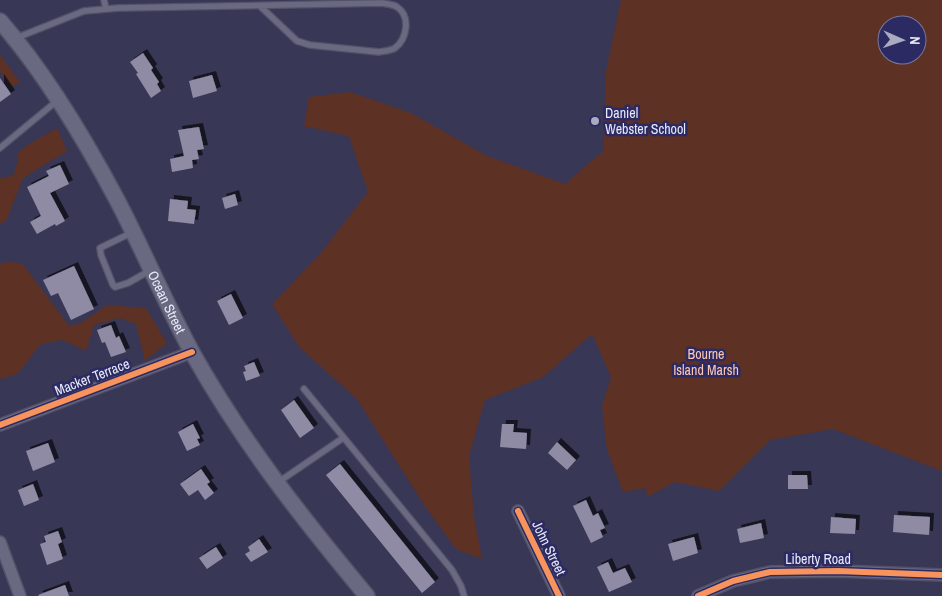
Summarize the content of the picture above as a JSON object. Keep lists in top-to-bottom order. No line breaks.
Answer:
{"streets":{"main road":["Ocean Street"],"street":["Macker Terrace","John Street","Liberty Road"]},"crossings":[["Ocean Street","Macker Terrace"]],"parks":["Bourne Island Marsh"],"places":["Daniel Webster School"],"north":"right"}
